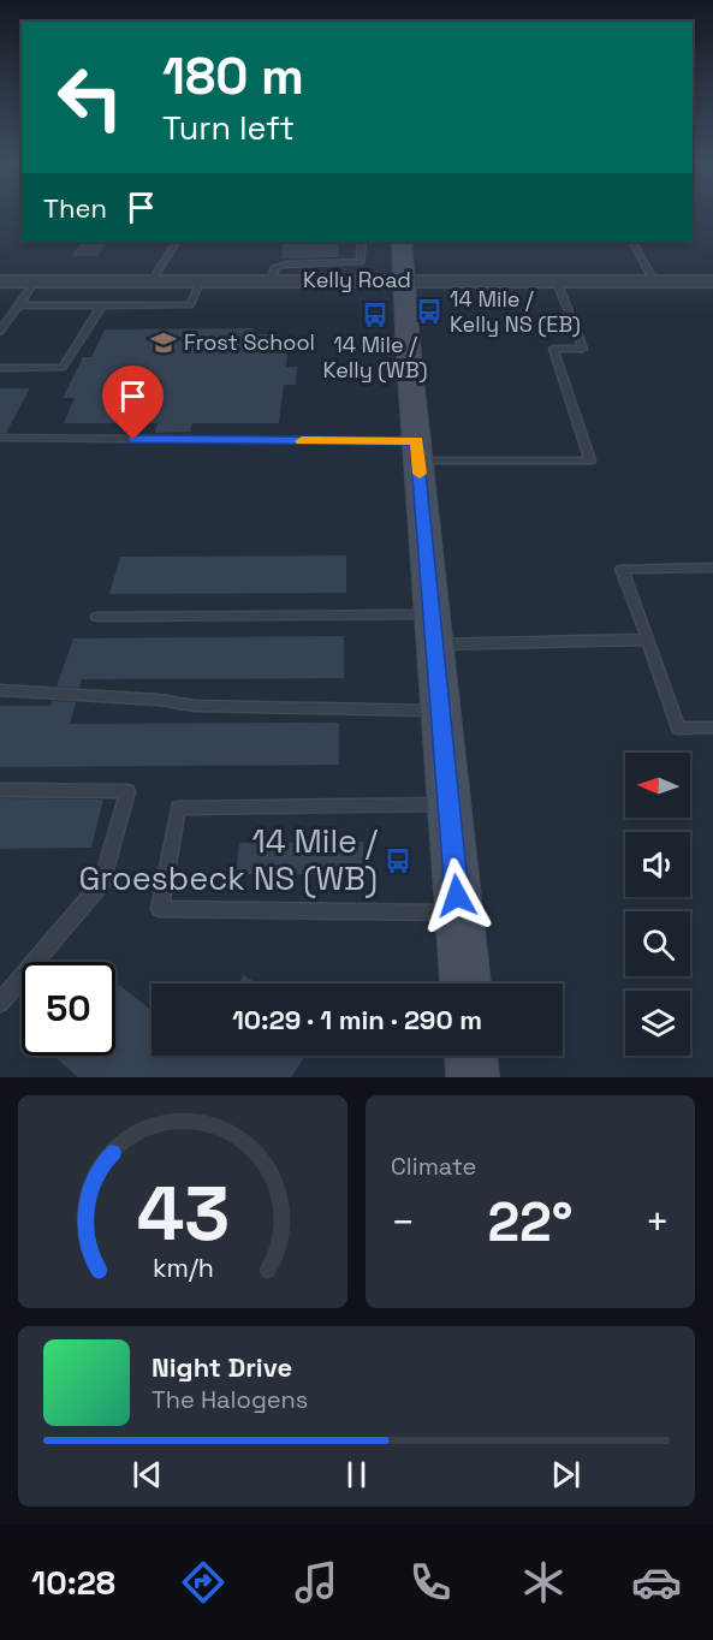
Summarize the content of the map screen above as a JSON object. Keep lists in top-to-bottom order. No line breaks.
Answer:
{"streets":{"street":["Kelly Road"]},"places":{"bus stop":["14 Mile / Kelly NS (EB)","14 Mile / Kelly (WB)","14 Mile / Groesbeck NS (WB)"],"school or university":["Frost School"]},"north":"left","page":{"turn":["180 m","Turn left"],"then":"Then","limit":"50","trip":"10:29 · 1 min · 290 m","tile":"Climate","heat":["−","22°","+"],"song":["Night Drive","The Halogens"],"tabs":"10:28","gauge":["43","km/h"]}}
